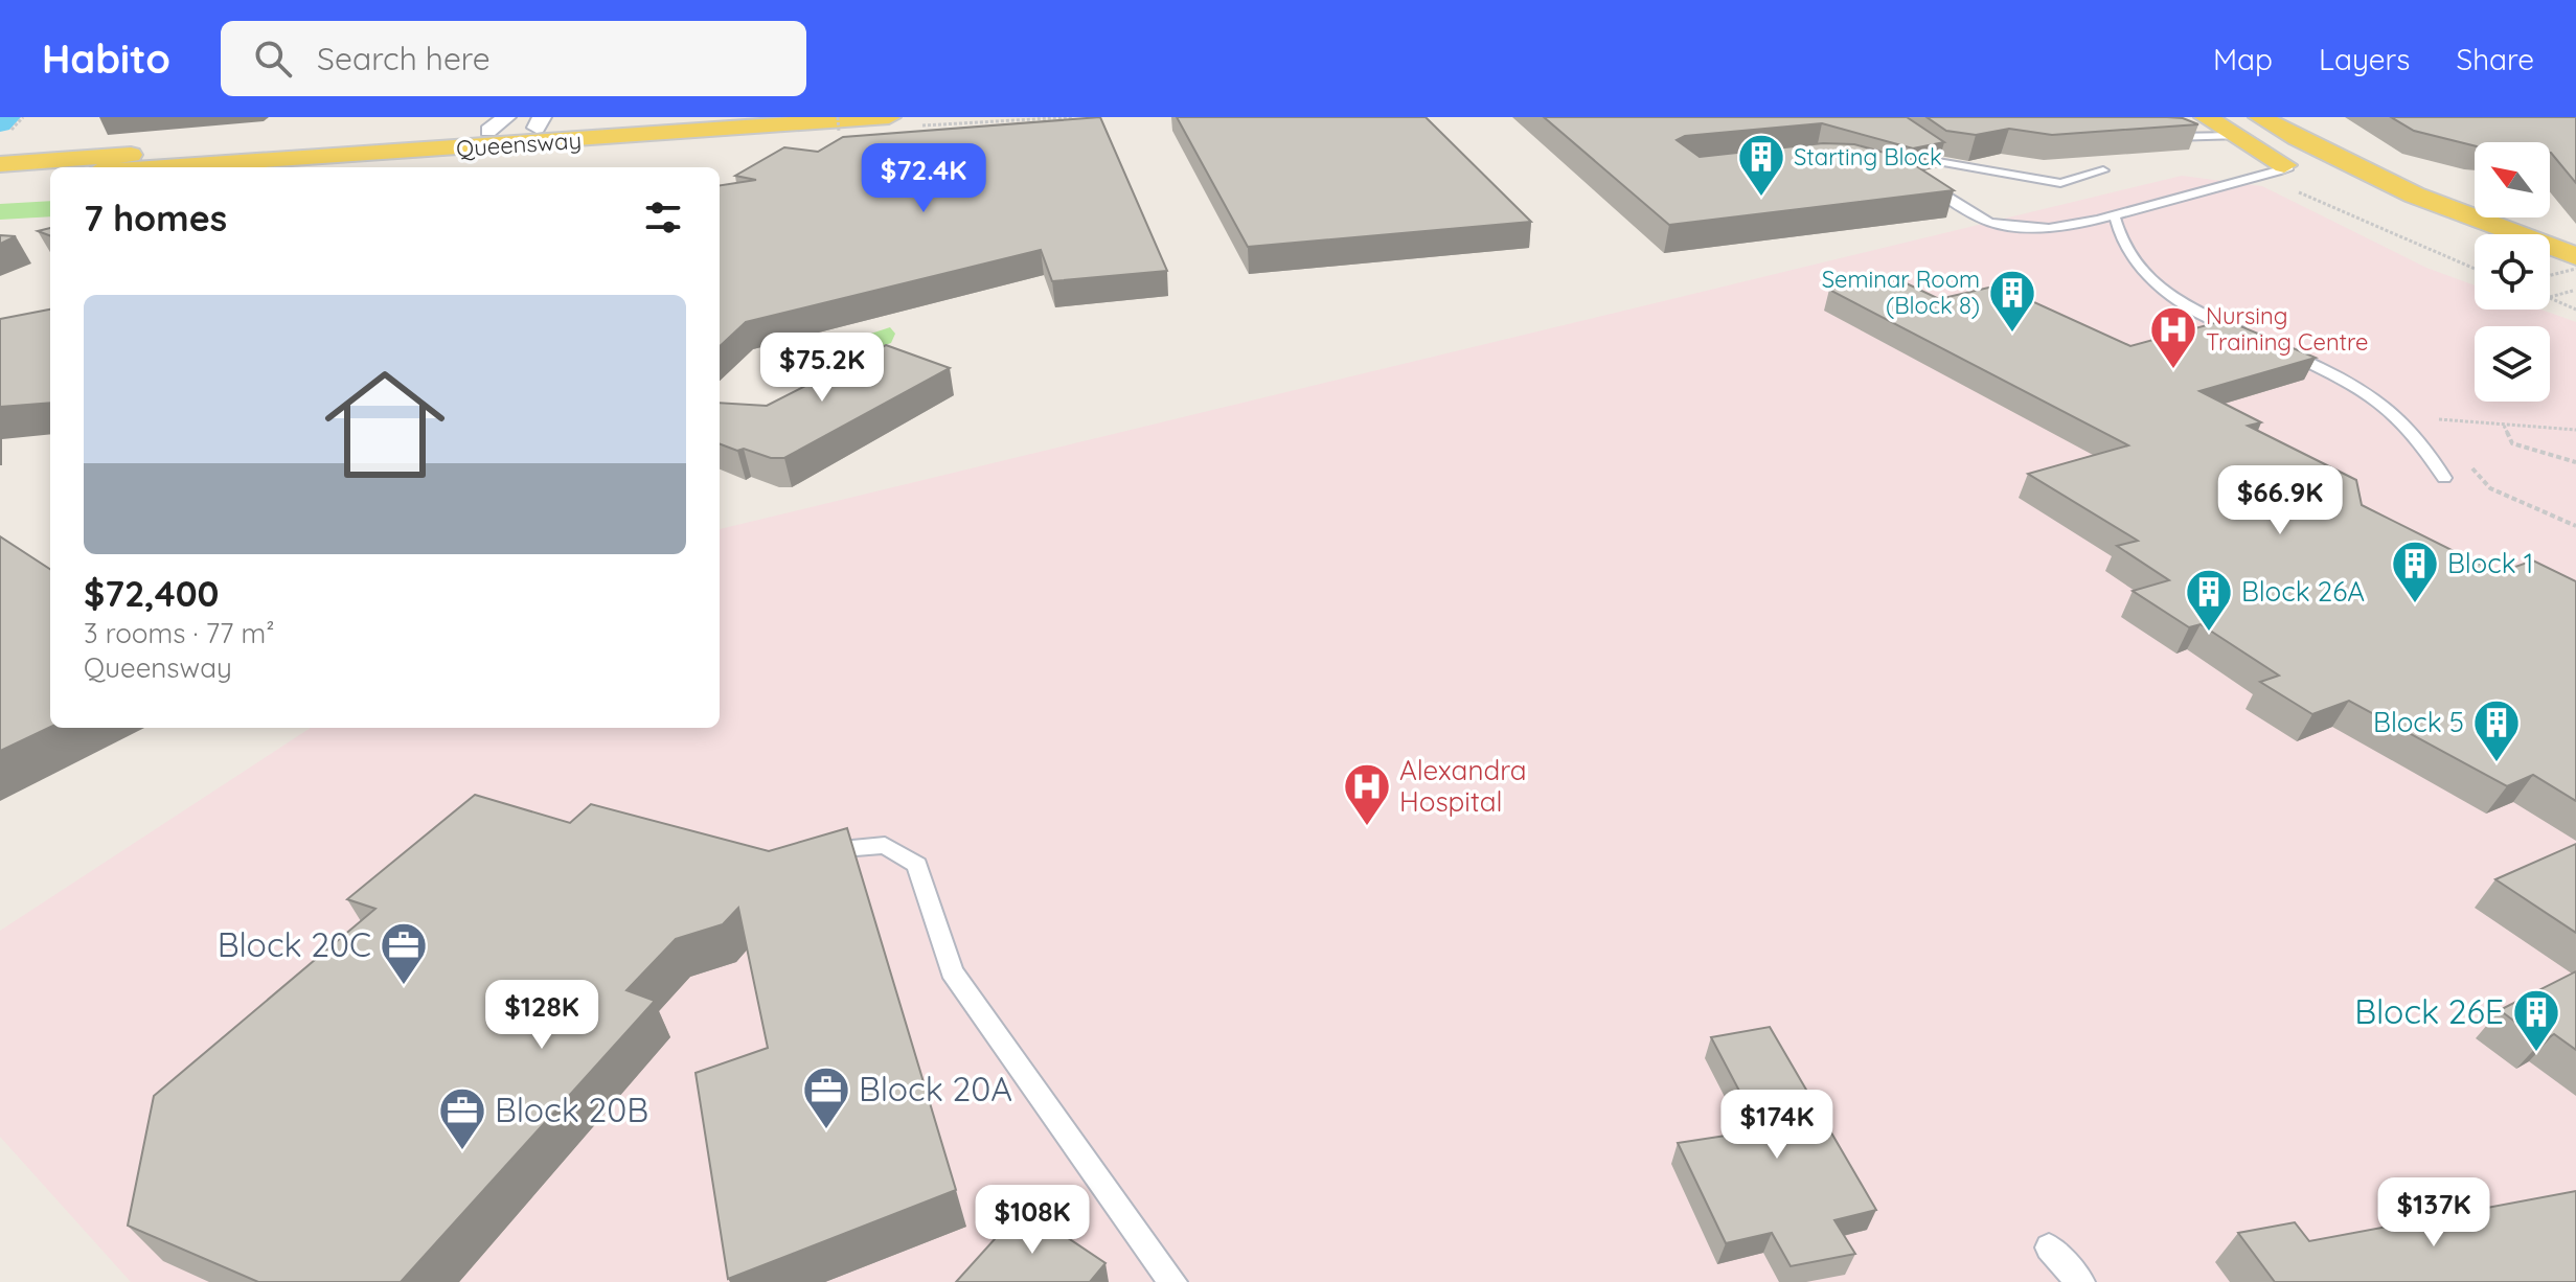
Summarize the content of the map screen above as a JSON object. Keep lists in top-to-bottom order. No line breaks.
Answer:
{"streets":{"main road":["Queensway"]},"places":{"building":["Starting Block","Seminar Room (Block 8)","Block 1","Block 26A","Block 5","Block 26E"],"hospital":["Nursing Training Centre","Alexandra Hospital"],"office":["Block 20C","Block 20A","Block 20B"]},"north":"top left","page":{"header":"Habito","search":"Search here","nav":["Map","Layers","Share"],"price":["$72.4K","$75.2K","$66.9K","$128K","$174K","$137K","$108K"],"heading":"7 homes","list":[{"name":"$72,400","note":"3 rooms · 77 m² · Queensway"}]}}
